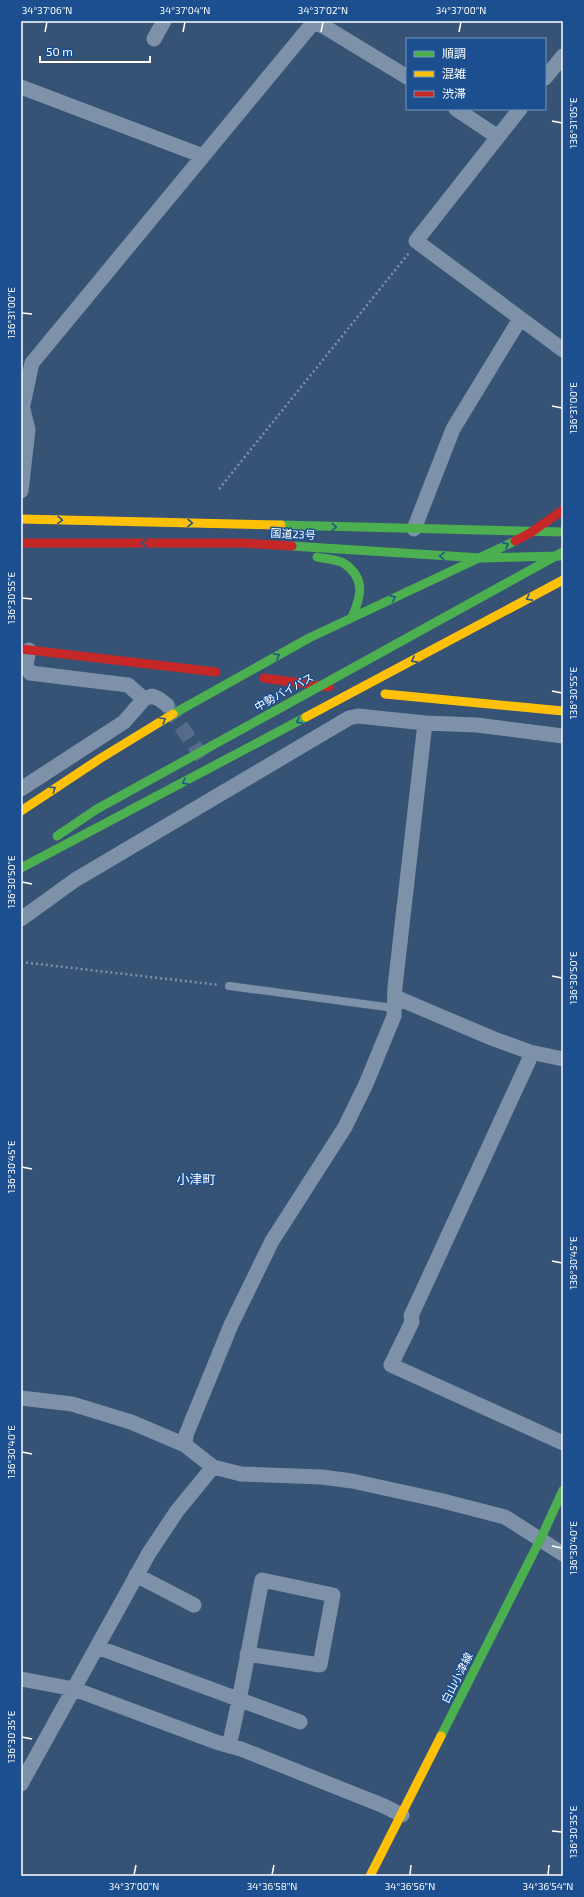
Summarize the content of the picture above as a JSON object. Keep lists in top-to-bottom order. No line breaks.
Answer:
{"streets":{"main road":["国道23号","中勢バイパス","白山小津線"]},"districts":["小津町"],"legend":["順調","混雑","渋滞"],"scale_bar":"50 m","coordinates":["34°37'06\"N","34°37'04\"N","34°37'02\"N","34°37'00\"N","136°31'05\"E","136°31'00\"E","136°30'55\"E","136°30'50\"E","136°30'45\"E","136°30'40\"E","136°30'35\"E","34°36'58\"N","34°36'56\"N","34°36'54\"N"]}
